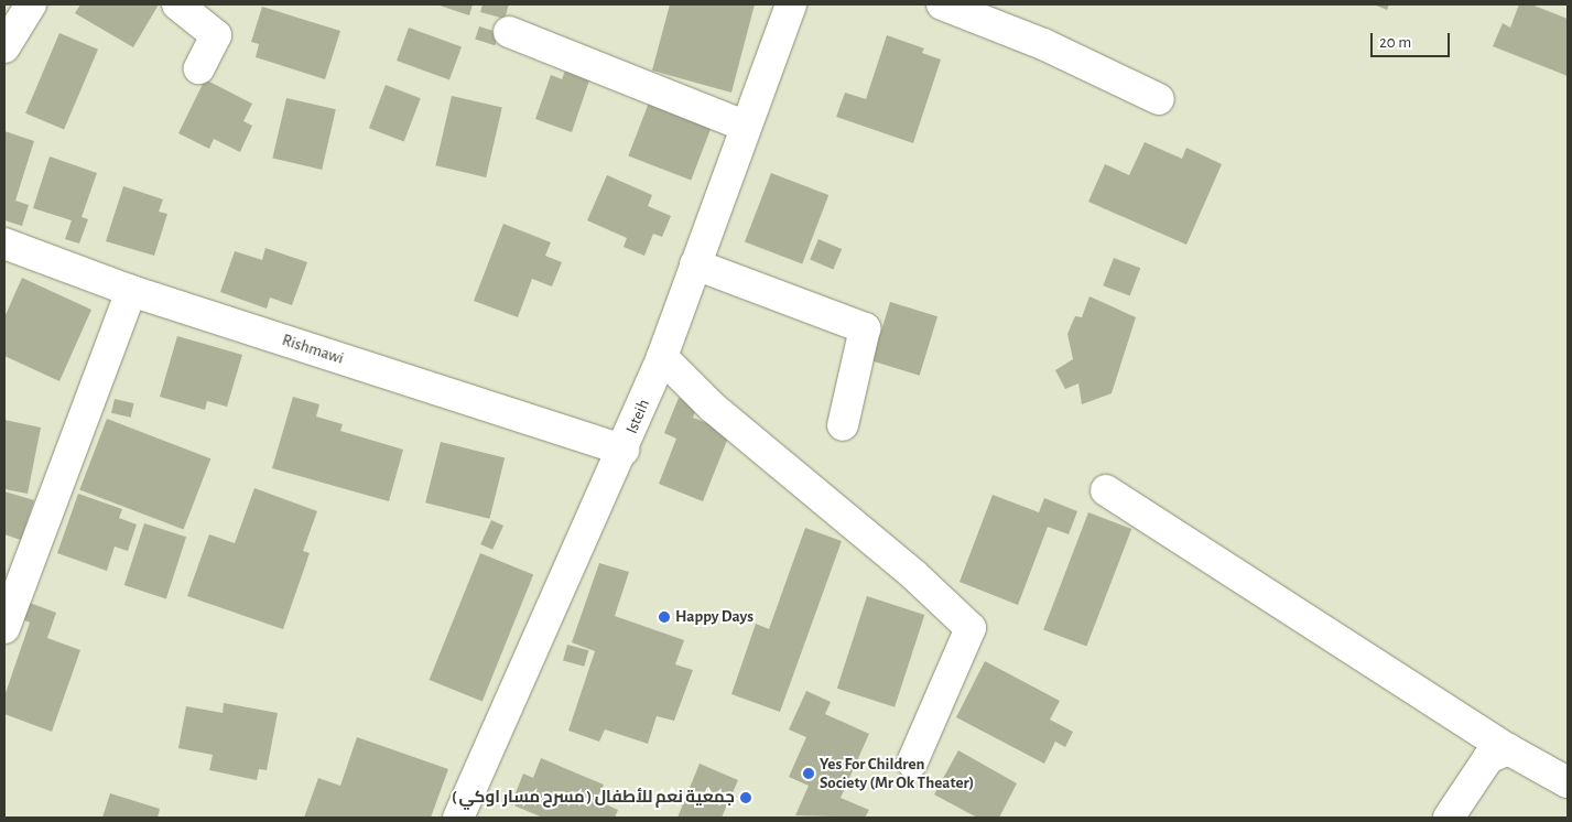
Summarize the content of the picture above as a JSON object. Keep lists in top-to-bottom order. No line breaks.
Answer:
{"streets":{"street":["Rishmawi","Isteih"]},"crossings":[["Rishmawi","Isteih"]],"places":["Happy Days","Yes For Children Society (Mr Ok Theater)","جمعية نعم للأطفال ( مسرح مسار اوكي )"],"scale_bar":"20 m"}
